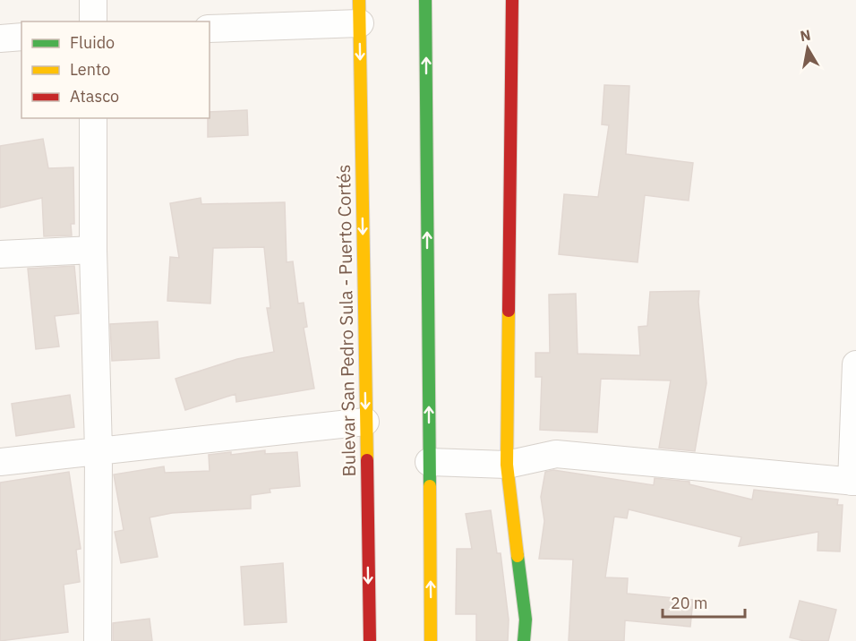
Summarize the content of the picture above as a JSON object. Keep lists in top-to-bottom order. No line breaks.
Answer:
{"streets":{"main road":["Bulevar San Pedro Sula - Puerto Cortés"]},"legend":["Fluido","Lento","Atasco"],"scale_bar":"20 m","north":"top"}
